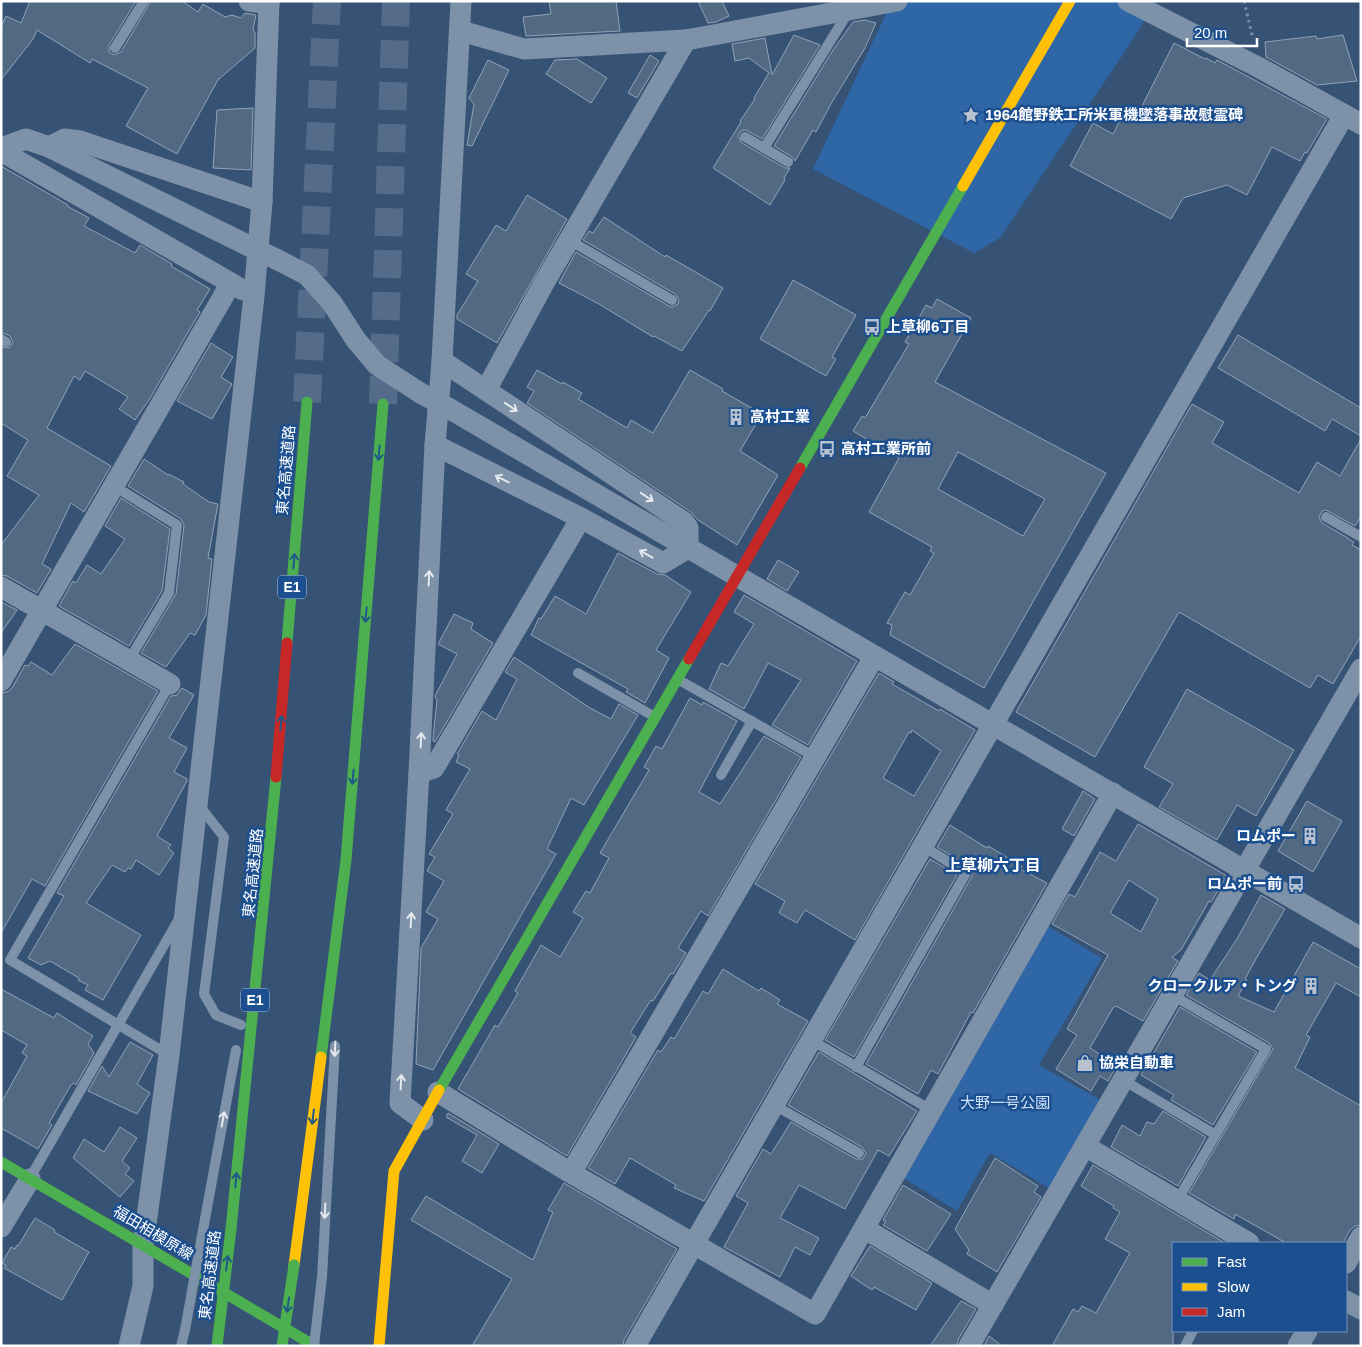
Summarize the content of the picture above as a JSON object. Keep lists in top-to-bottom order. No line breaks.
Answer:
{"streets":{"main road":["東名高速道路","E1","福田相模原線"]},"districts":["上草柳六丁目"],"parks":["大野一号公園"],"places":{"place":["1964館野鉄工所米軍機墜落事故慰霊碑"],"bus stop":["上草柳6丁目","高村工業所前","ロムポー前"],"building":["高村工業","ロムポー","クロークルア・トング"],"shop":["協栄自動車"]},"legend":["Fast","Slow","Jam"],"scale_bar":"20 m"}
